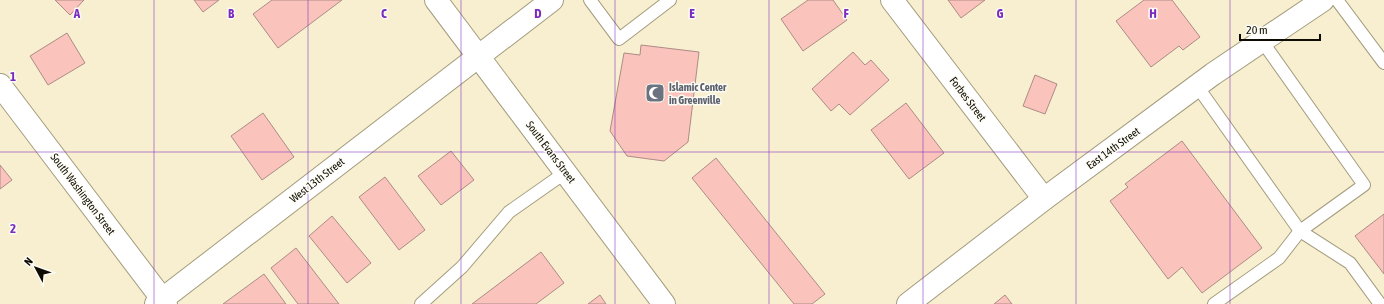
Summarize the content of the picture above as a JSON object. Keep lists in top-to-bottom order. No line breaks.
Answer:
{"streets":{"street":["Forbes Street","East 14th Street","South Evans Street","West 13th Street","South Washington Street"]},"crossings":[["Forbes Street","East 14th Street"],["South Evans Street","West 13th Street"],["West 13th Street","South Washington Street"]],"places":{"mosque":["Islamic Center in Greenville"]},"scale_bar":"20 m","north":"top left","grid":{"columns":["A","B","C","D","E","F","G","H"],"rows":["1","2"]}}
